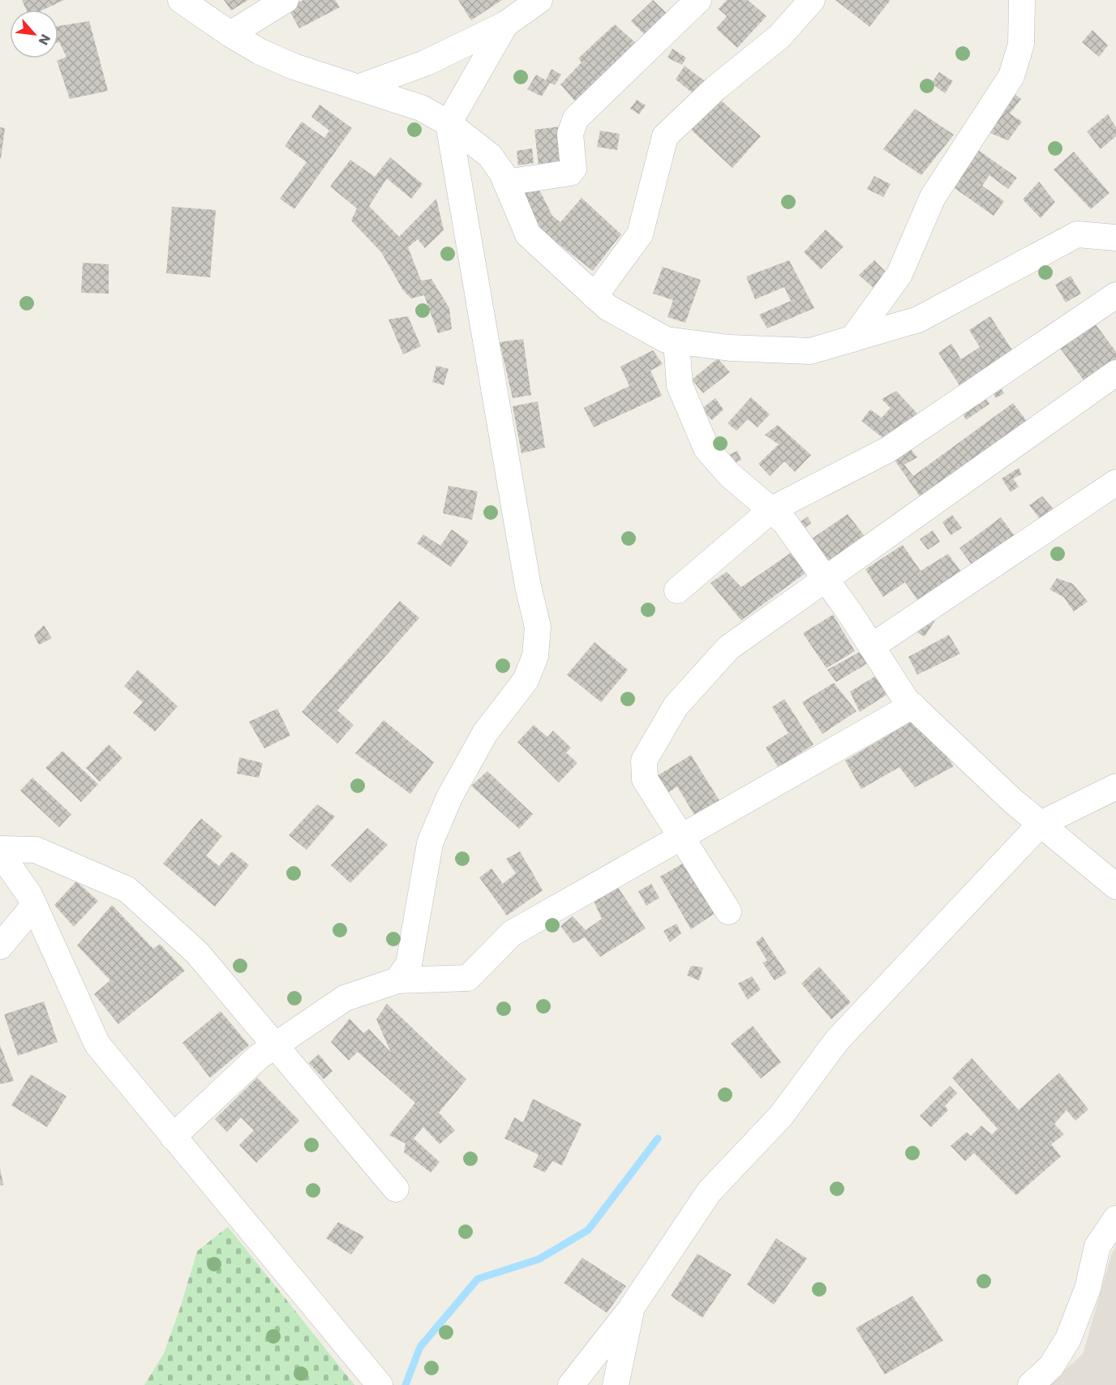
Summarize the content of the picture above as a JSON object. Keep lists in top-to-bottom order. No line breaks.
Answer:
{"north":"bottom right"}
